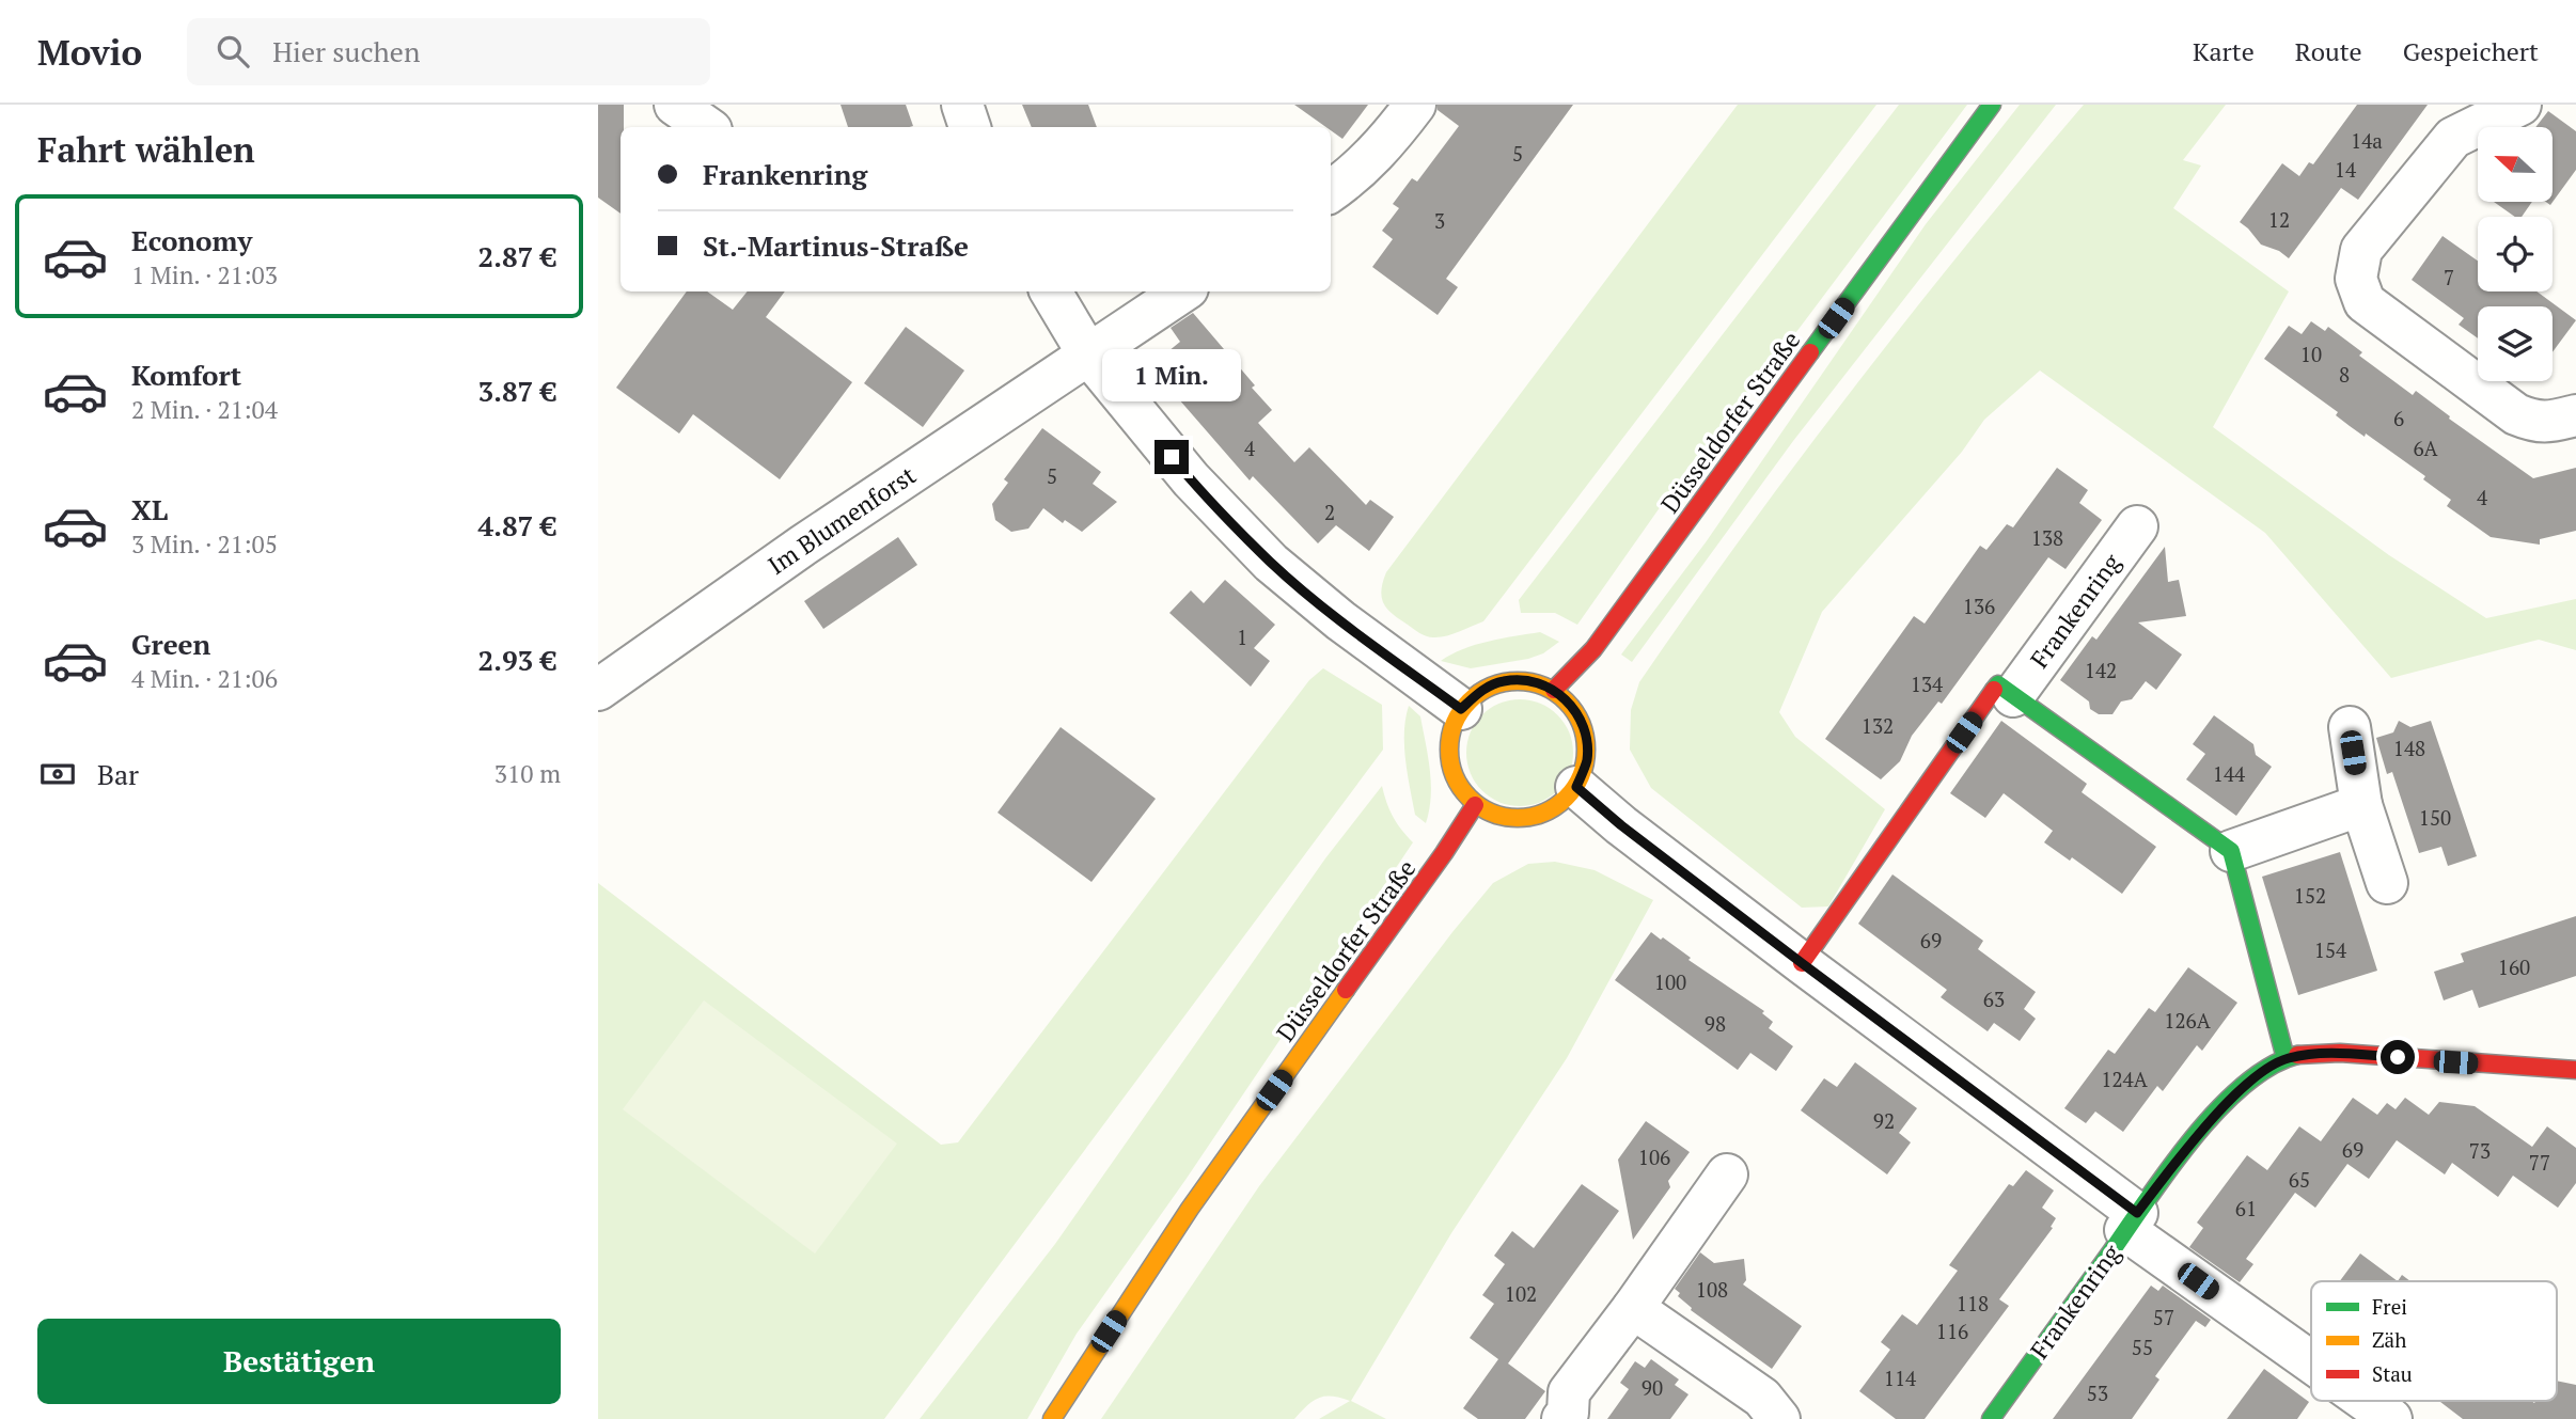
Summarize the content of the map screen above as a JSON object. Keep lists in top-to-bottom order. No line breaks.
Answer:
{"streets":{"main road":["Düsseldorfer Straße","Frankenring"],"street":["Im Blumenforst"]},"house_numbers":["14a","5","14","12","3","7","10","8","6","4","6A","5","4","2","138","136","1","142","134","132","148","144","150","152","69","154","160","100","63","126A","98","124A","92","69","73","106","77","65","61","108","102","118","57","116","55","114","90","53"],"legend":["Frei","Zäh","Stau"],"north":"left","page":{"header":"Movio","search":"Hier suchen","nav":["Karte","Route","Gespeichert"],"heading":"Fahrt wählen","banner":["Frankenring","St.-Martinus-Straße"],"list":[{"name":"Economy","note":"1 Min. · 21:03","value":"2.87 €"},{"name":"Komfort","note":"2 Min. · 21:04","value":"3.87 €"},{"name":"XL","note":"3 Min. · 21:05","value":"4.87 €"},{"name":"Green","note":"4 Min. · 21:06","value":"2.93 €"}],"bubble":"1 Min.","pay":["Bar","310 m"],"buttons":"Bestätigen"}}
